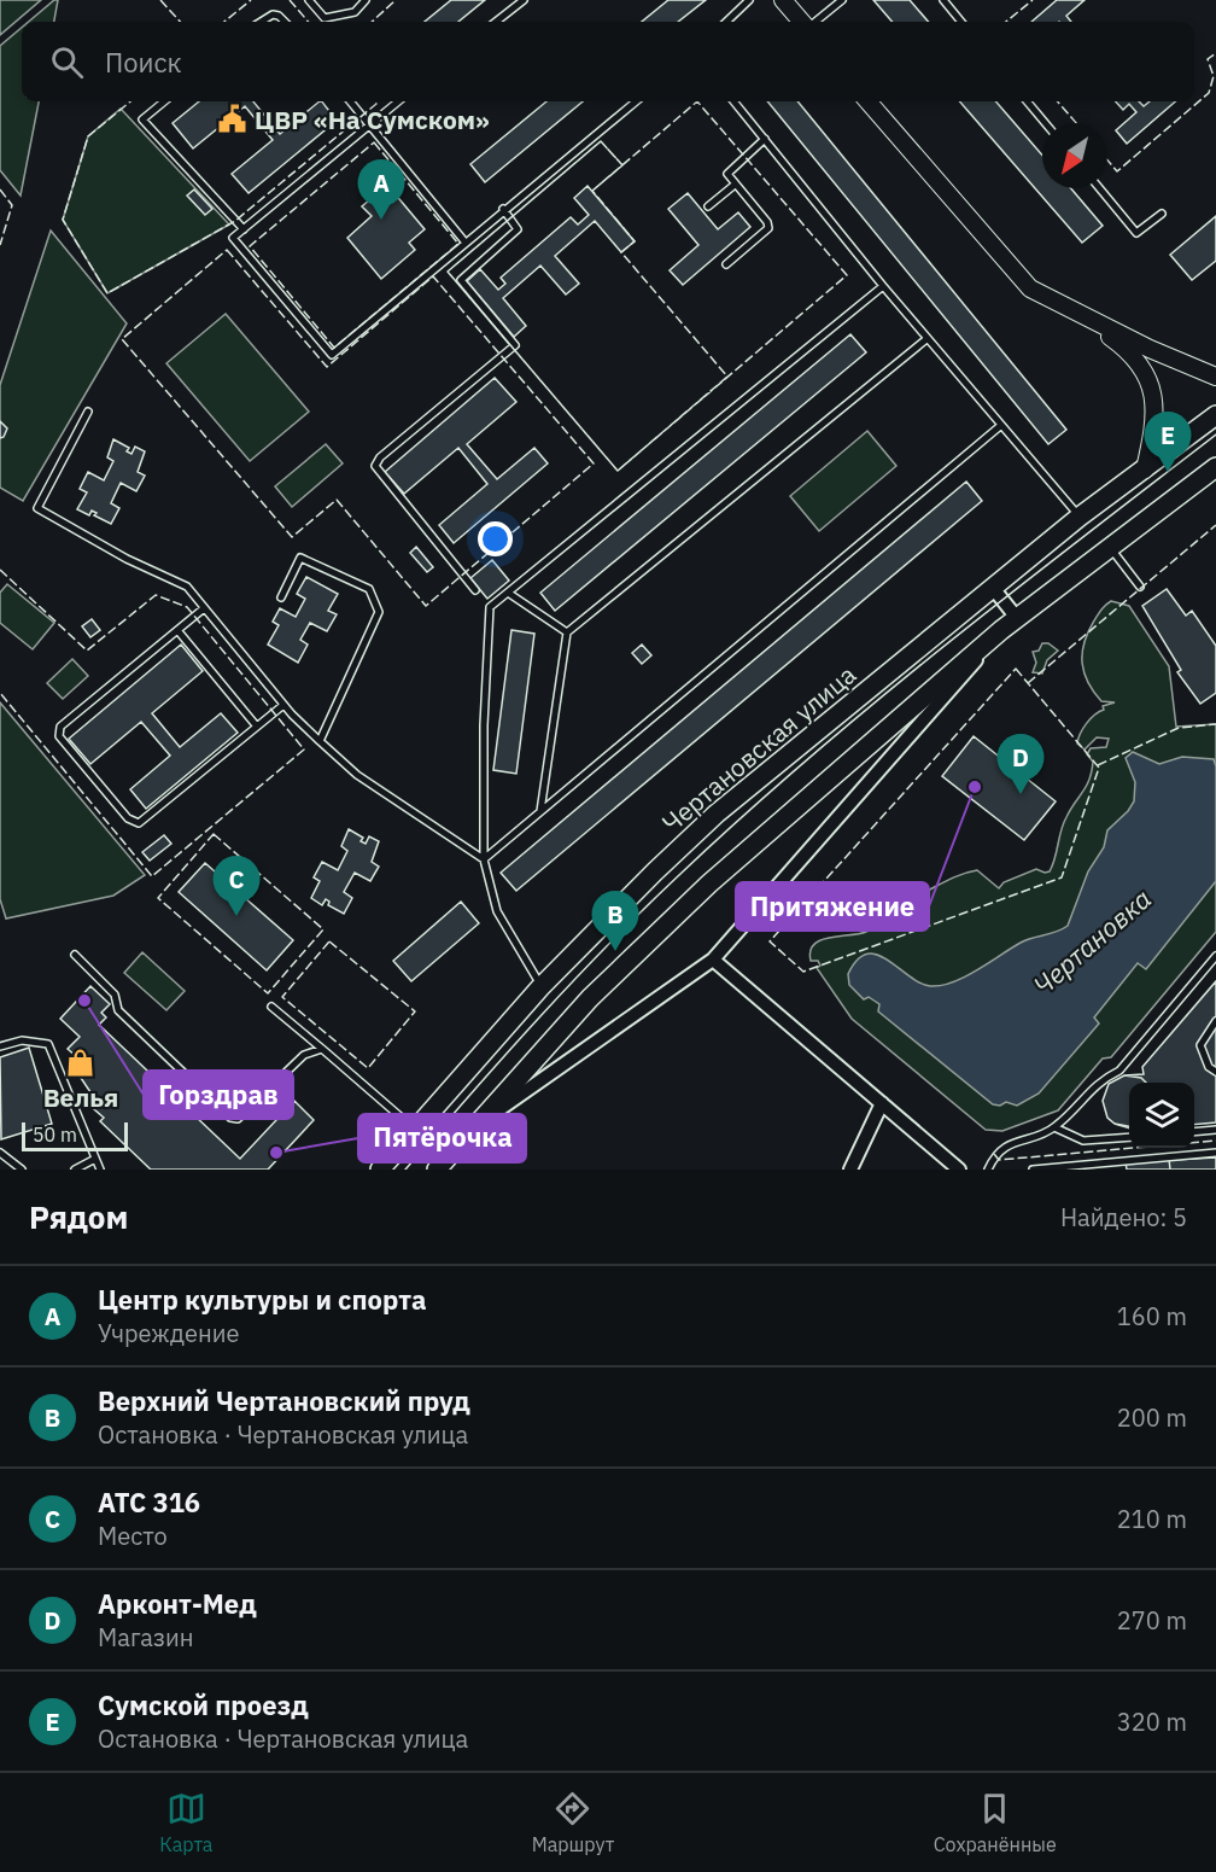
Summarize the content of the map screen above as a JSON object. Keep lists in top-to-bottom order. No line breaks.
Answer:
{"streets":{"main road":["Чертановская улица"]},"water":["Чертановка"],"places":{"public building":["ЦВР «На Сумском»"],"other":["Притяжение","Горздрав","Пятёрочка"],"shop":["Велья"]},"scale_bar":"50 m","north":"bottom left","page":{"search":"Поиск","pins":["A","E","D","C","B"],"scale":"50 m","heading":["Рядом","Найдено: 5"],"list":[{"mark":"A","name":"Центр культуры и спорта","note":"Учреждение","value":"160 m"},{"mark":"B","name":"Верхний Чертановский пруд","note":"Остановка · Чертановская улица","value":"200 m"},{"mark":"C","name":"АТС 316","note":"Место","value":"210 m"},{"mark":"D","name":"Арконт-Мед","note":"Магазин","value":"270 m"},{"mark":"E","name":"Сумской проезд","note":"Остановка · Чертановская улица","value":"320 m"}],"nav":["Карта","Маршрут","Сохранённые"]}}
